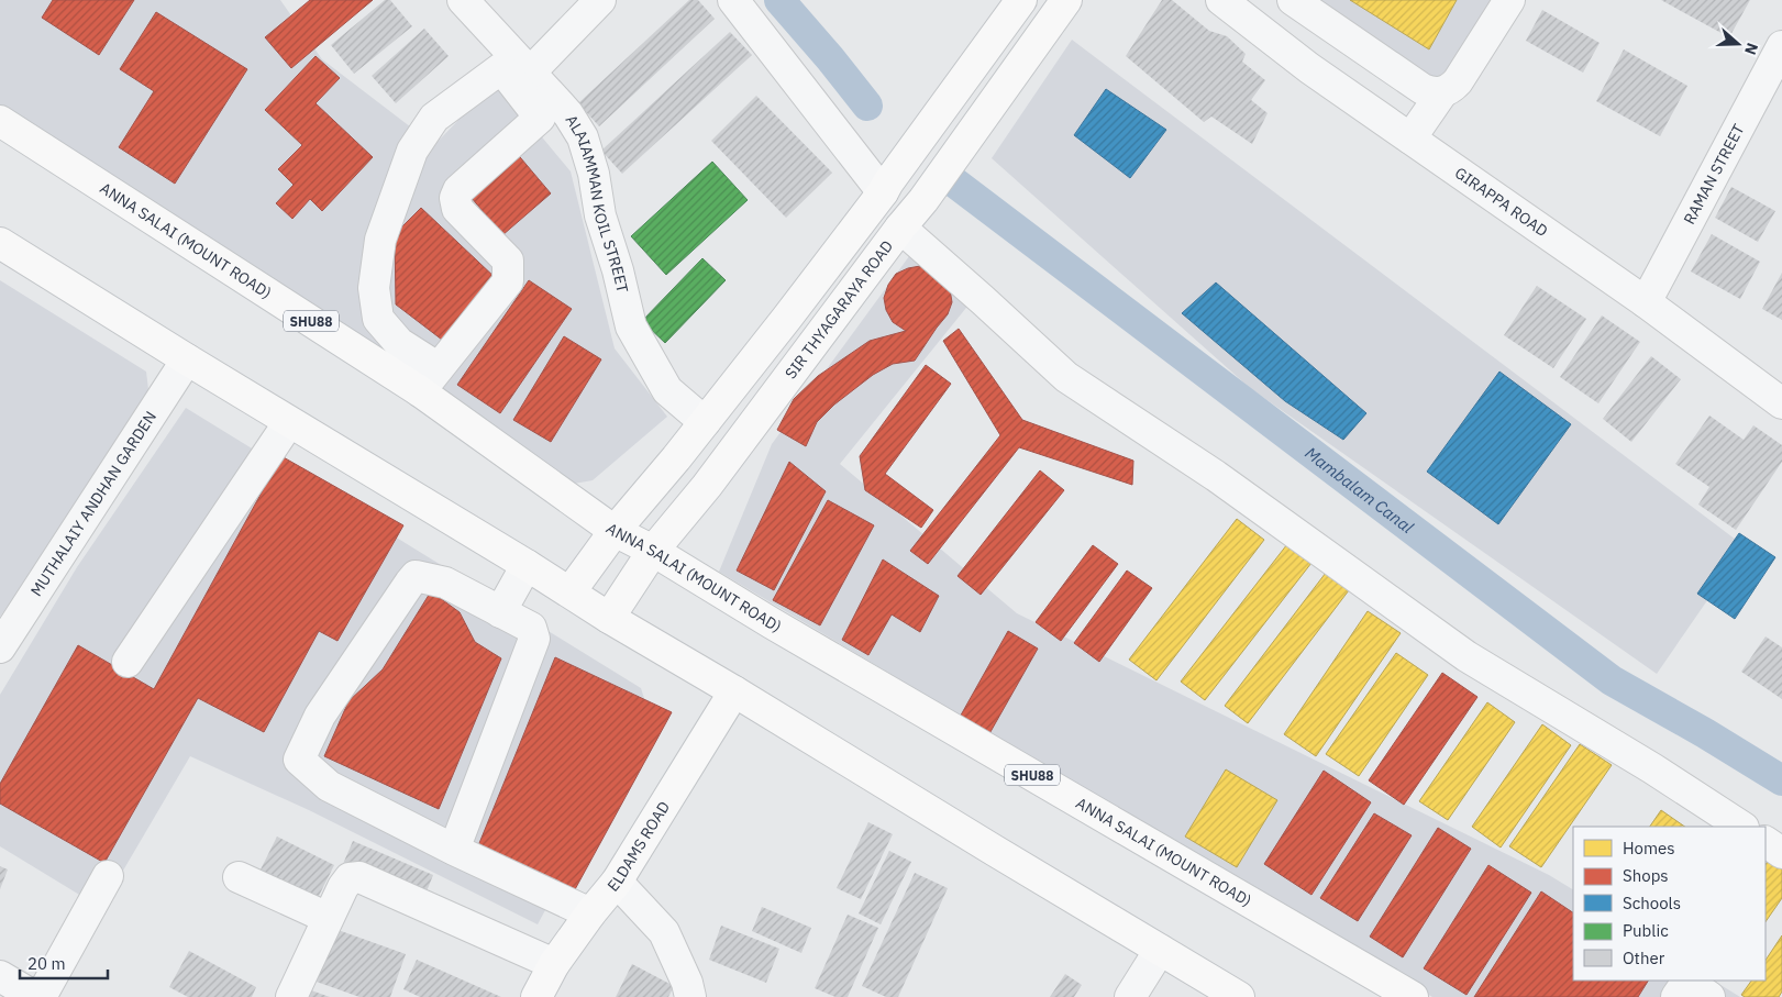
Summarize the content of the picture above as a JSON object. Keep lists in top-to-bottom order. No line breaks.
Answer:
{"streets":{"main road":["ANNA SALAI (MOUNT ROAD)","SIR THYAGARAYA ROAD","SHU88","ELDAMS ROAD"],"street":["RAMAN STREET","GIRAPPA ROAD","ALAIAMMAN KOIL STREET","MUTHALAIY ANDHAN GARDEN"]},"crossings":[["RAMAN STREET","GIRAPPA ROAD"],["ANNA SALAI (MOUNT ROAD)","SIR THYAGARAYA ROAD"]],"water":["Mambalam Canal"],"legend":["Homes","Shops","Schools","Public","Other"],"scale_bar":"20 m","north":"right"}
